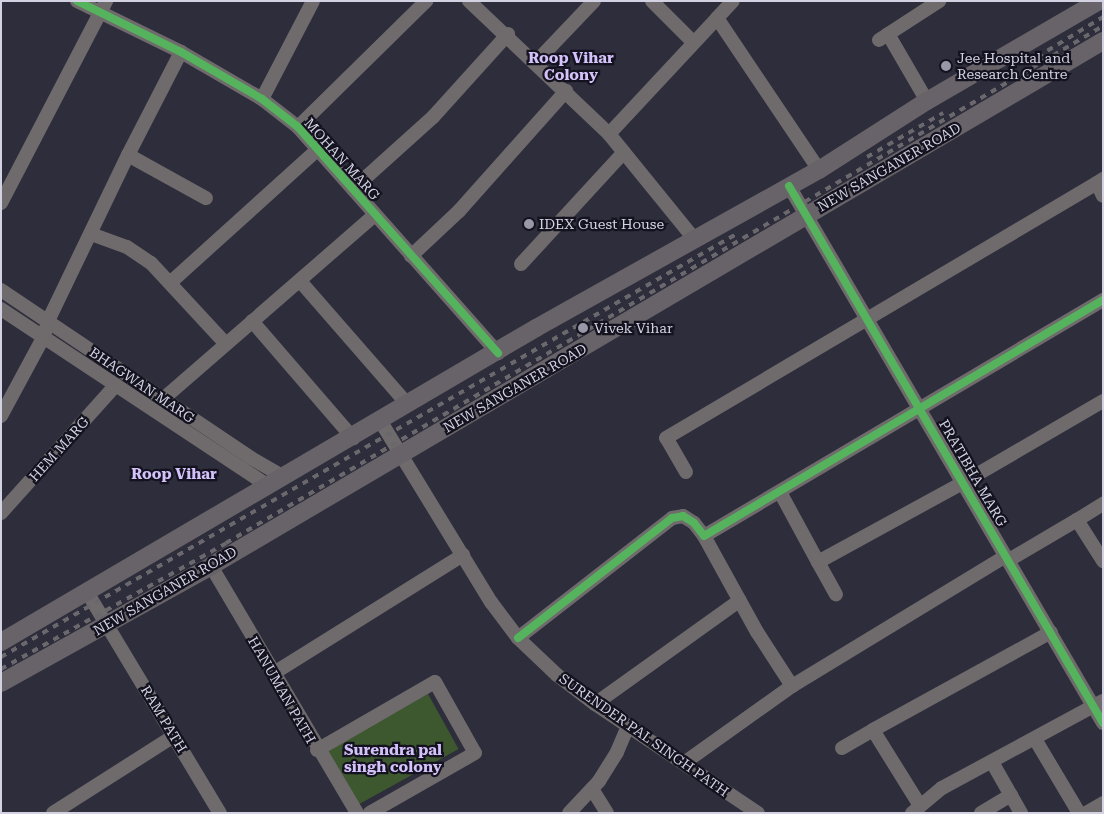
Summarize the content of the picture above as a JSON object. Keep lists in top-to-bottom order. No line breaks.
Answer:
{"streets":{"main road":["NEW SANGANER ROAD"],"street":["MOHAN MARG","BHAGWAN MARG","HEM MARG","PRATIBHA MARG","HANUMAN PATH","RAM PATH","SURENDER PAL SINGH PATH"]},"crossings":[["NEW SANGANER ROAD","PRATIBHA MARG"],["NEW SANGANER ROAD","HANUMAN PATH"],["NEW SANGANER ROAD","RAM PATH"],["NEW SANGANER ROAD","SURENDER PAL SINGH PATH"],["BHAGWAN MARG","HEM MARG"]],"districts":["Roop Vihar Colony","Roop Vihar","Surendra pal singh colony"],"places":["Jee Hospital and Research Centre","IDEX Guest House","Vivek Vihar"]}
